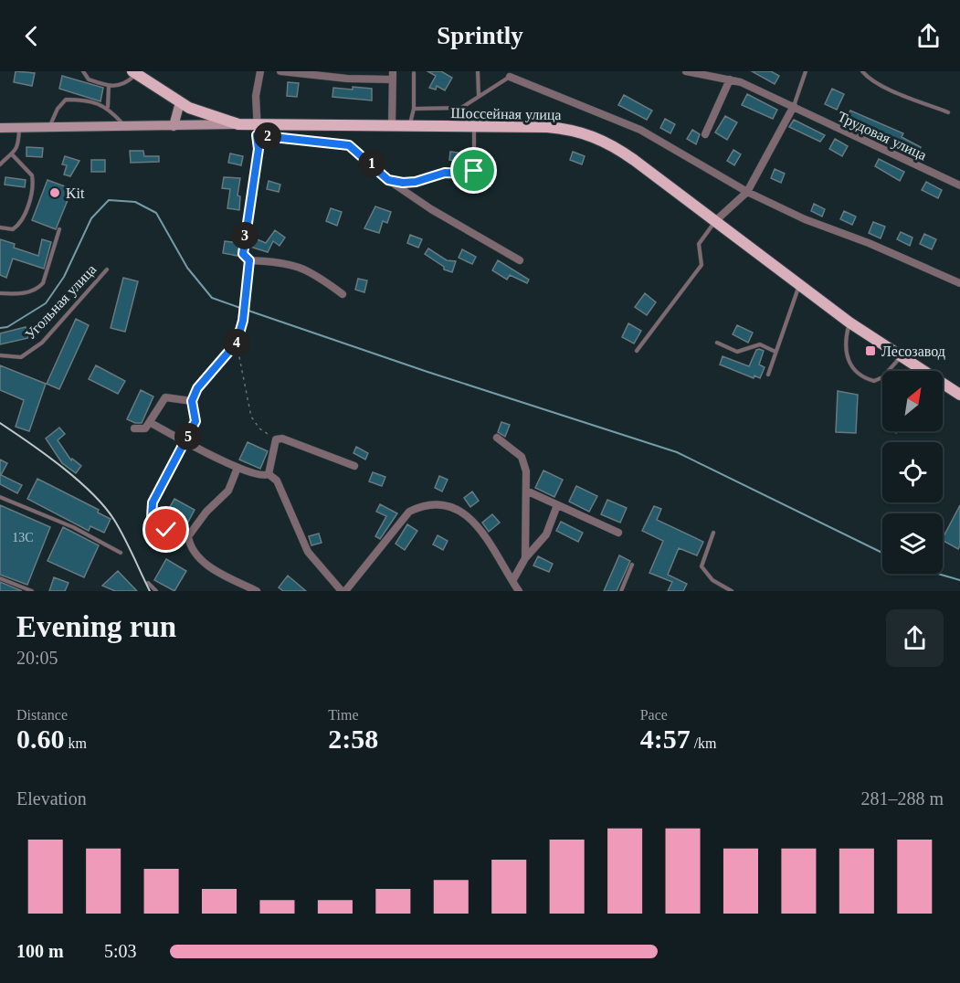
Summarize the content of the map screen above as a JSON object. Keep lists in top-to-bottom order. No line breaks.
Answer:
{"streets":{"main road":["Шоссейная улица"],"street":["Трудовая улица"],"lane":["Угольная улица"]},"places":{"other":["Kit"],"transit":["Лесозавод"]},"house_numbers":["13С"],"north":"top right","page":{"header":"Sprintly","pins":["2","1","3","4","5"],"heading":["Evening run","20:05"],"stats":[["Distance","0.60 km"],["Time","2:58"],["Pace","4:57 /km"]],"chart":["Elevation","281–288 m"],"list":[{"name":"100 m","note":"5:03"}]}}
